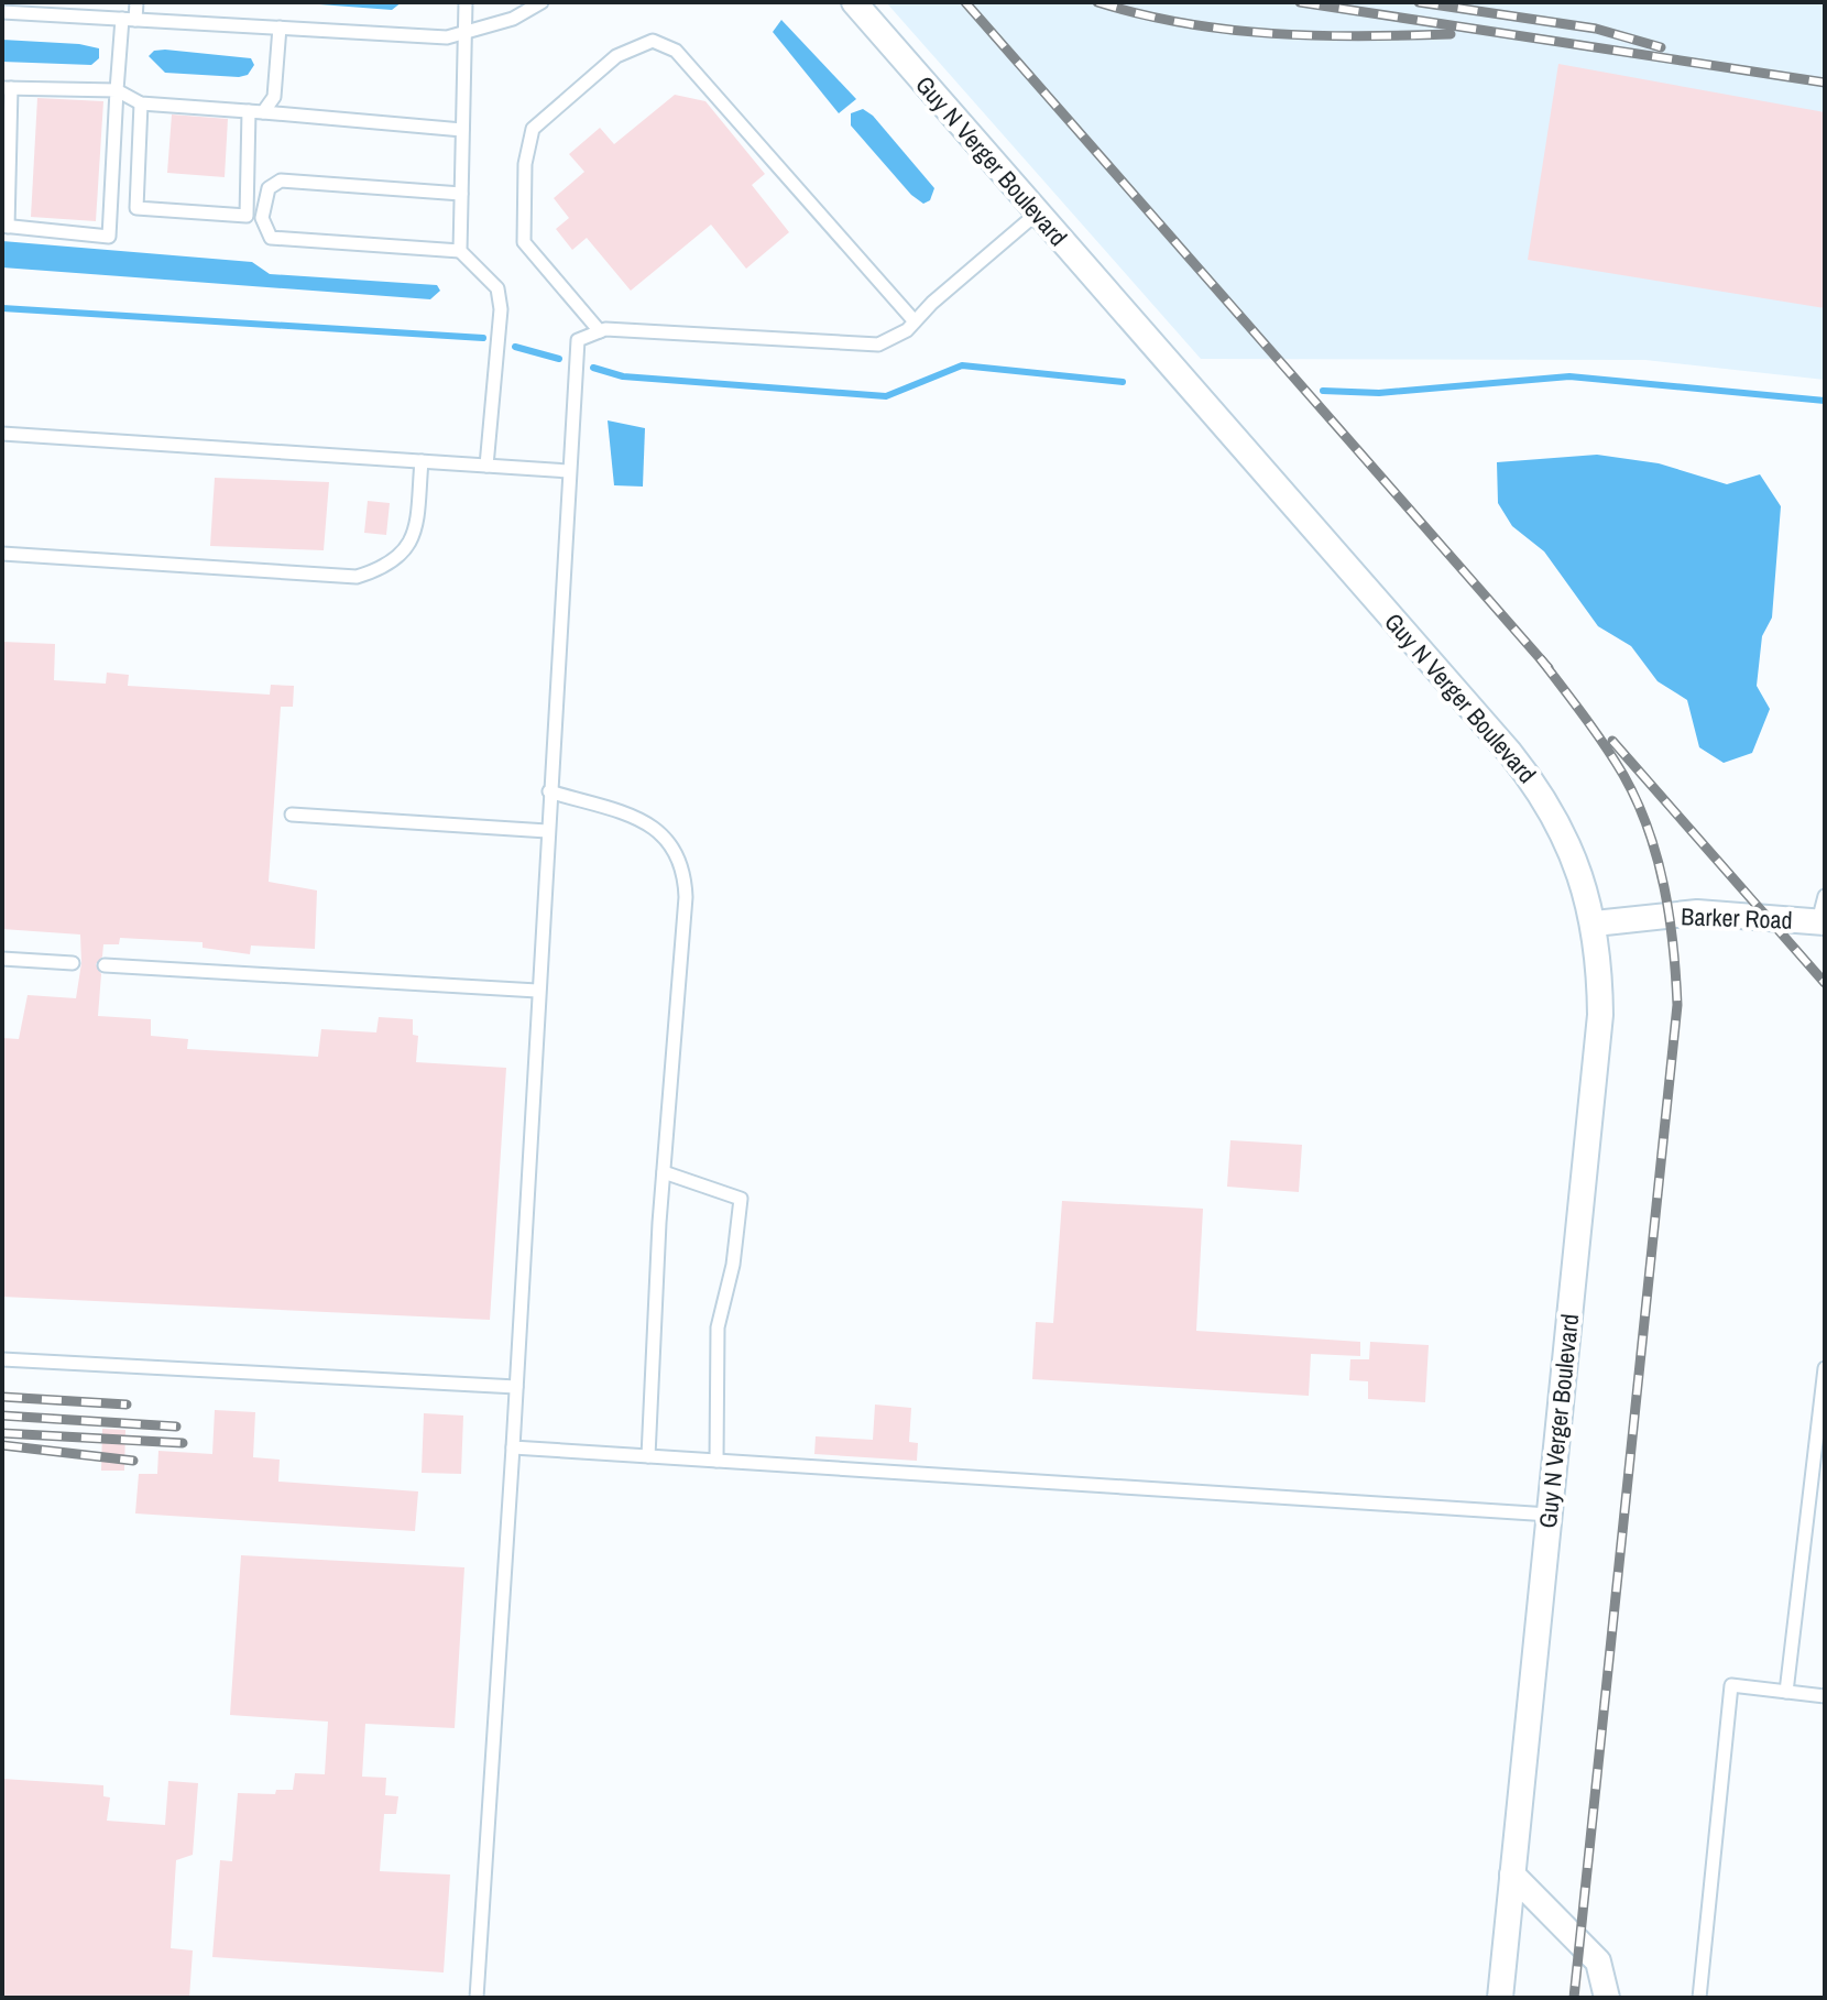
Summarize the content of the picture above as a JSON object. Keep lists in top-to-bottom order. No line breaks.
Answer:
{"streets":{"street":["Guy N Verger Boulevard","Barker Road"]},"crossings":[["Guy N Verger Boulevard","Barker Road"]]}
